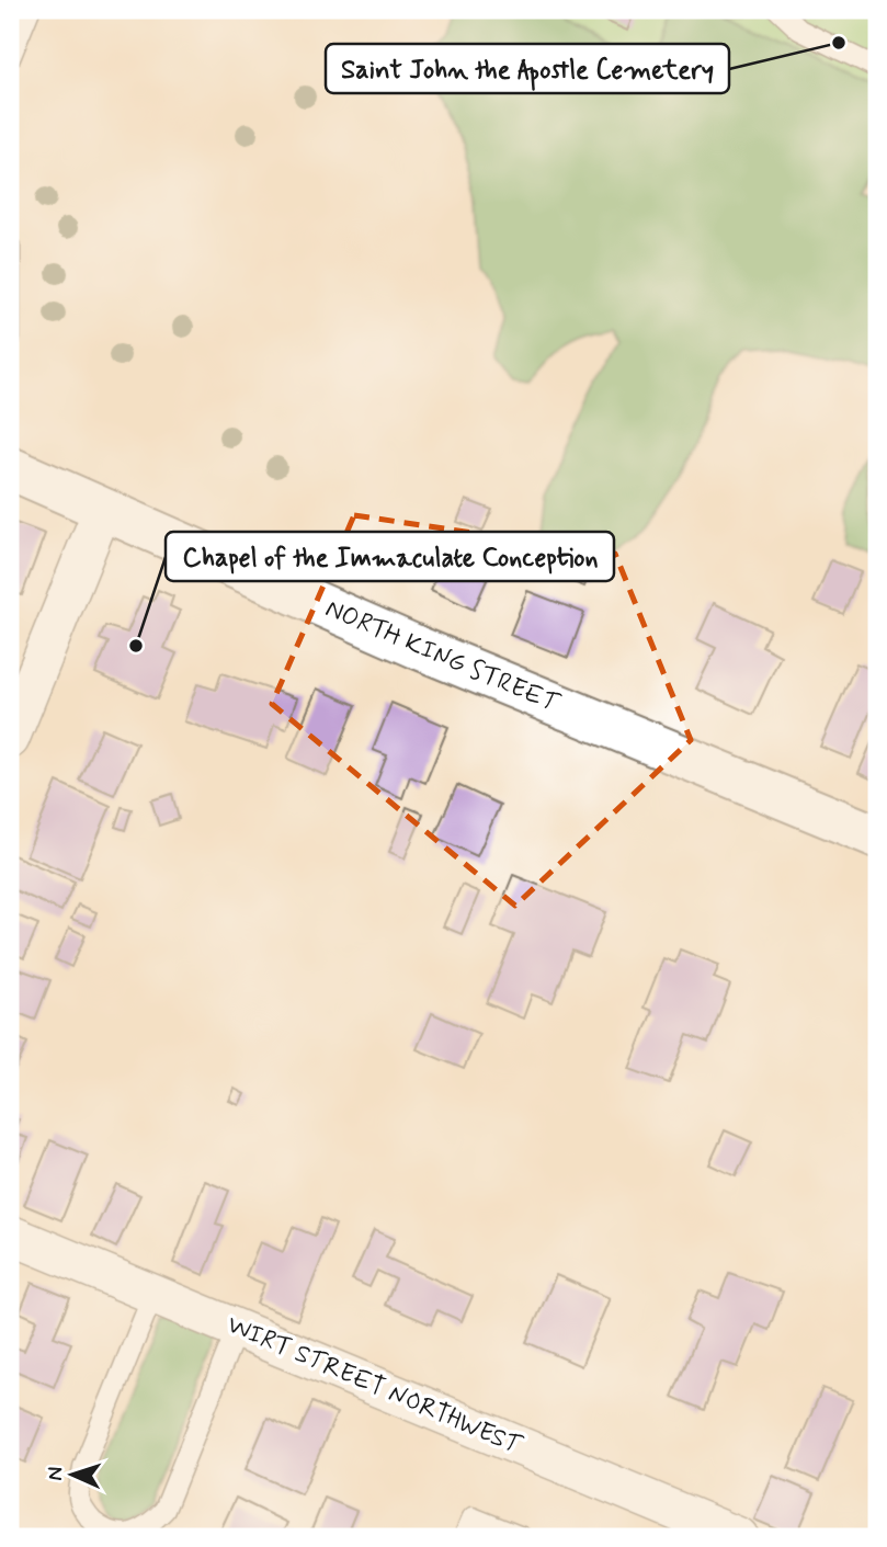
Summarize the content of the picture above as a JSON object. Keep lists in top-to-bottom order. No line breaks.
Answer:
{"streets":{"main road":["NORTH KING STREET"],"street":["WIRT STREET NORTHWEST"]},"places":["Saint John the Apostle Cemetery","Chapel of the Immaculate Conception"],"north":"left"}
